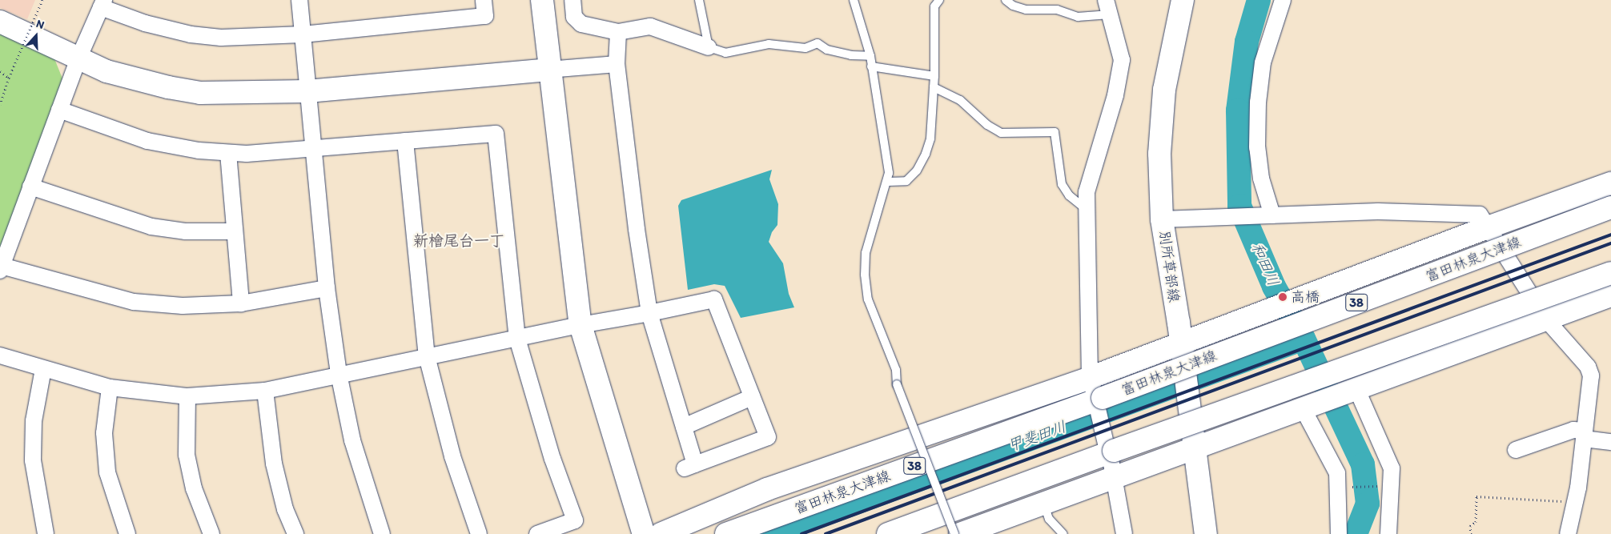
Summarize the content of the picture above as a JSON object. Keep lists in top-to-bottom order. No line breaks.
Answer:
{"streets":{"main road":["富田林泉大津線","別所草部線","38"]},"districts":["新檜尾台一丁"],"water":["和田川","甲斐田川"],"places":["高橋"],"north":"top"}
